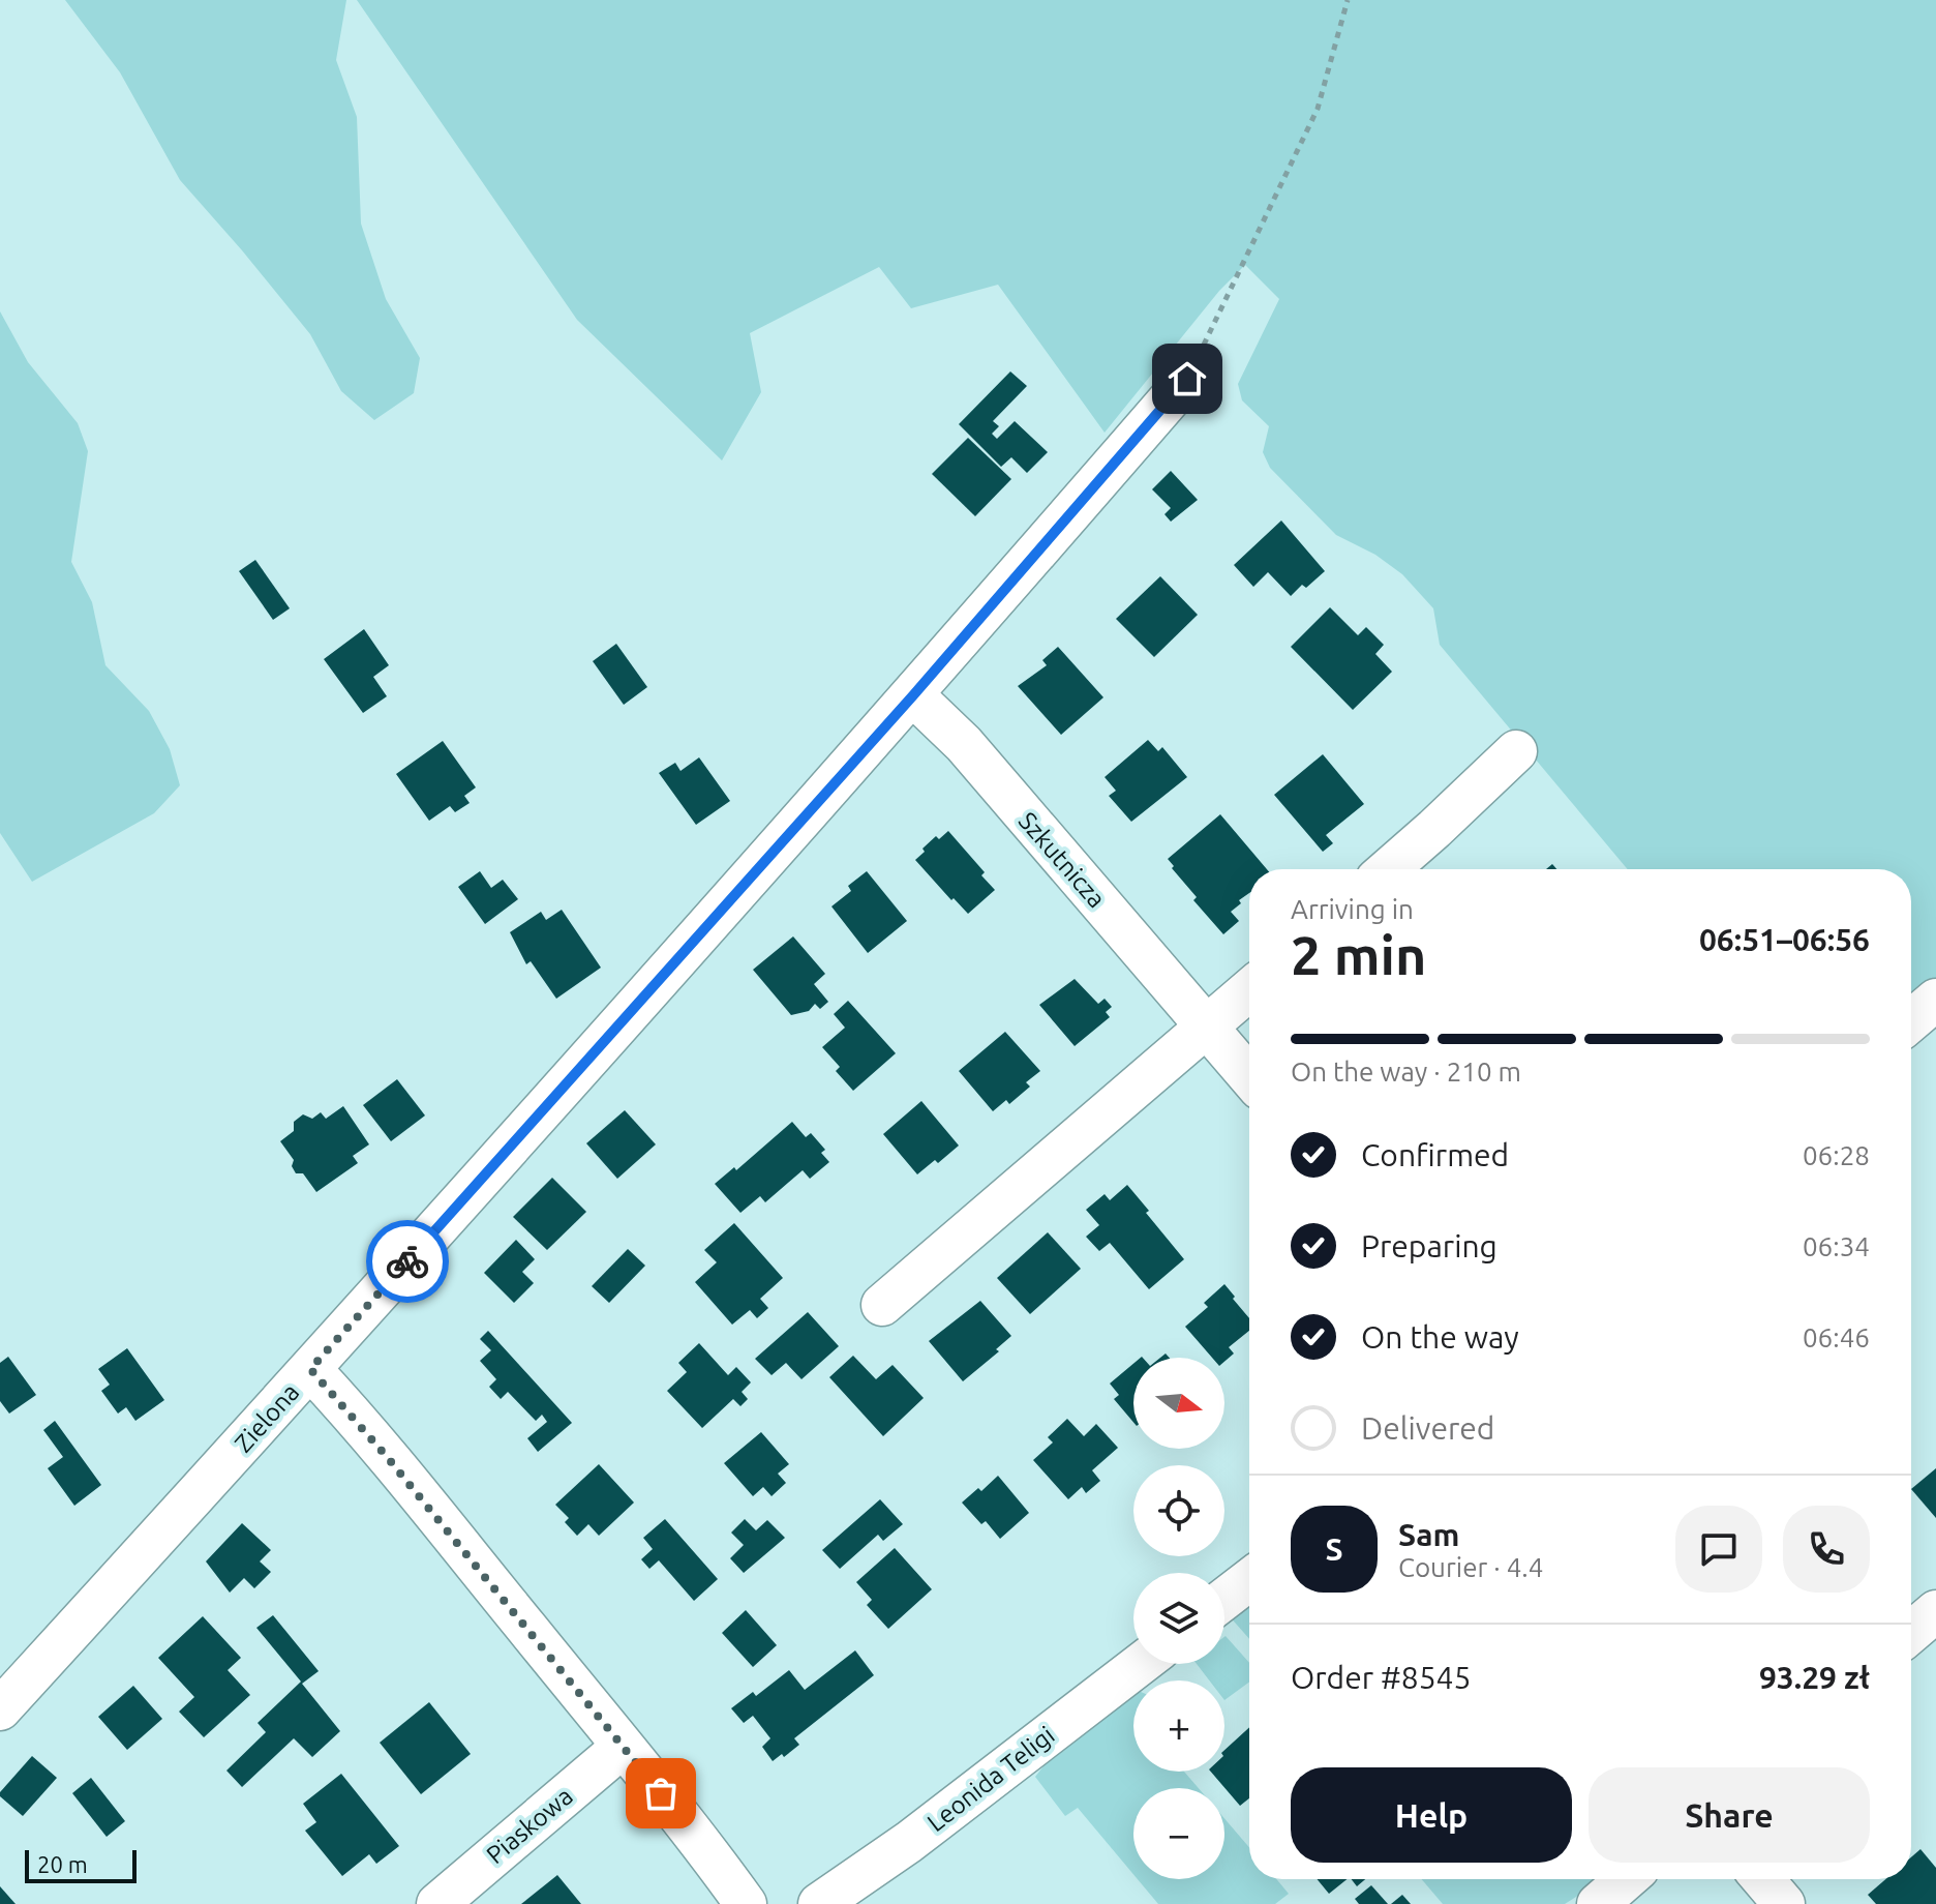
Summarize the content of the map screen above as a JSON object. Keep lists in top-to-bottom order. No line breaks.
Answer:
{"streets":{"street":["Szkutnicza","Zielona","Leonida Teligi","Piaskowa"]},"crossings":[["Szkutnicza","Zielona"]],"scale_bar":"20 m","north":"right","page":{"heading":["2 min","Arriving in","06:51–06:56"],"panel":["Sam","Courier · 4.4","Order #8545","93.29 zł"],"bar":"On the way · 210 m","list":[["Confirmed","06:28"],["Preparing","06:34"],["On the way","06:46"],"Delivered"],"map_buttons":["+","−"],"round":"S","buttons":["Help","Share"],"scale":"20 m"}}
